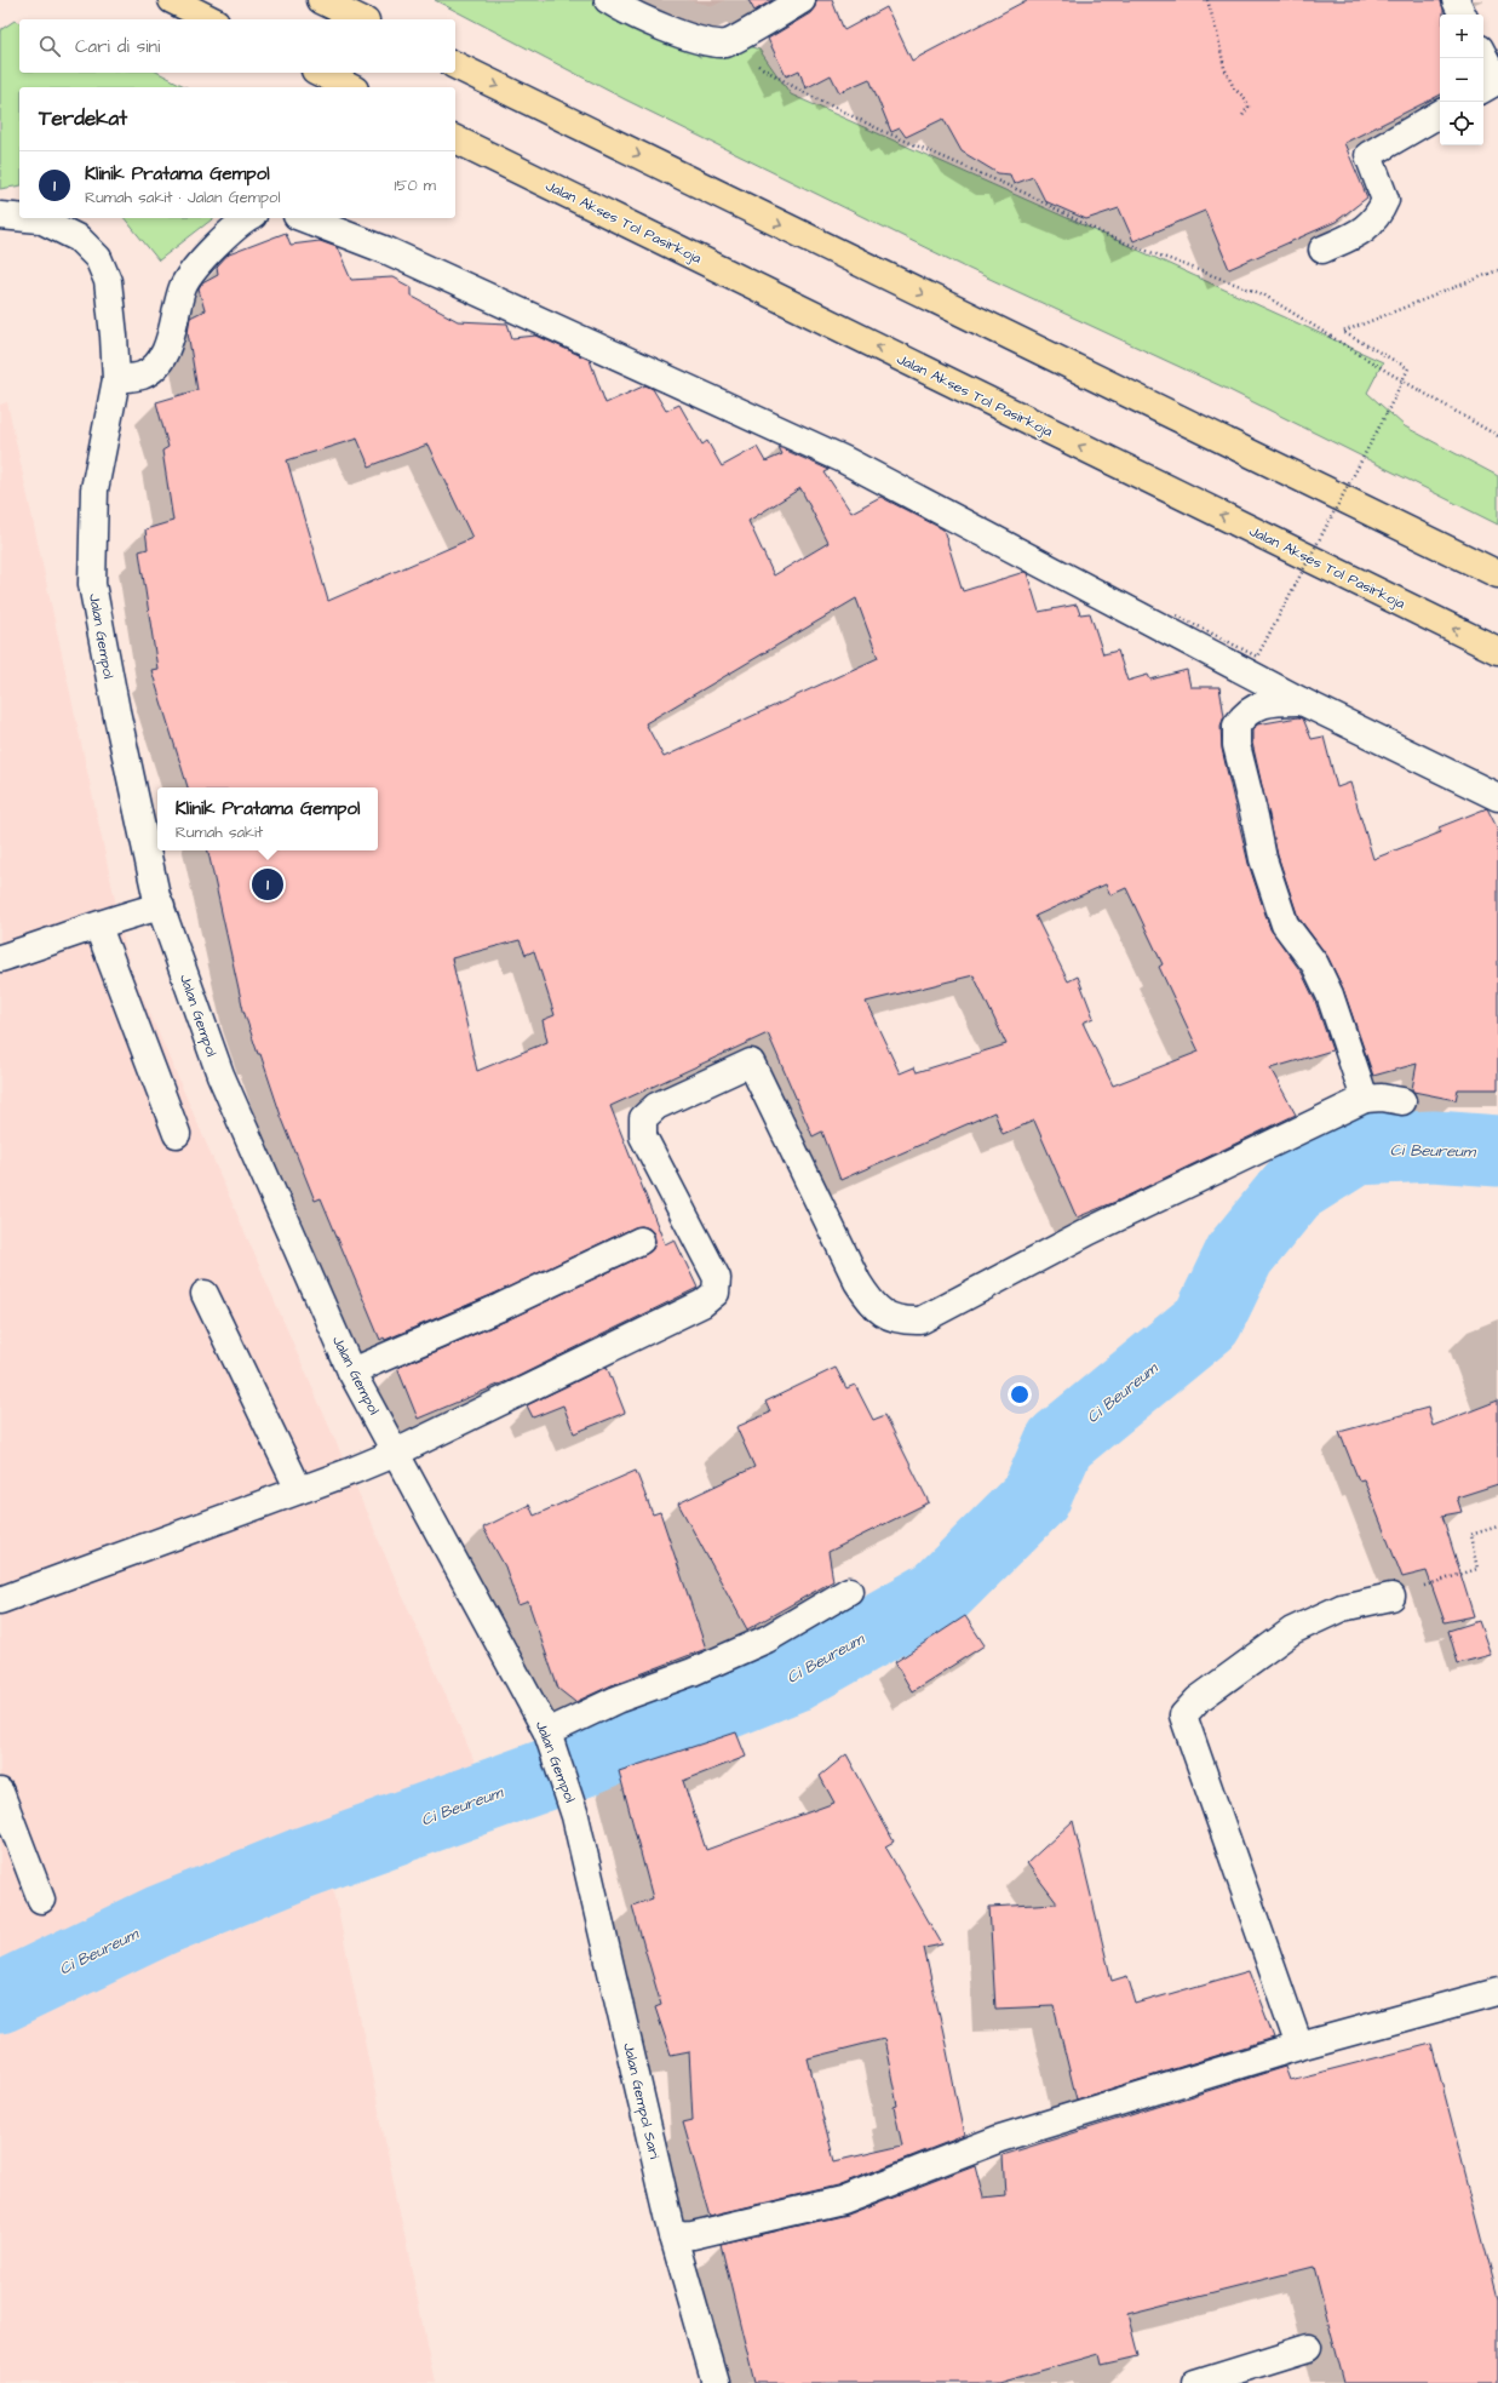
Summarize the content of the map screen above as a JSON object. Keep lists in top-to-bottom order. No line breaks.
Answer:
{"streets":{"highway":["Jalan Akses Tol Pasirkoja"],"street":["Jalan Gempol","Jalan Gempol Sari"]},"crossings":[["Jalan Gempol","Jalan Gempol Sari"]],"water":["Ci Beureum"],"page":{"map_buttons":["+","−"],"search":"Cari di sini","heading":"Terdekat","list":[{"mark":"1","name":"Klinik Pratama Gempol","note":"Rumah sakit · Jalan Gempol","value":"150 m"}],"popup":["Klinik Pratama Gempol","Rumah sakit"],"pins":"1"}}
